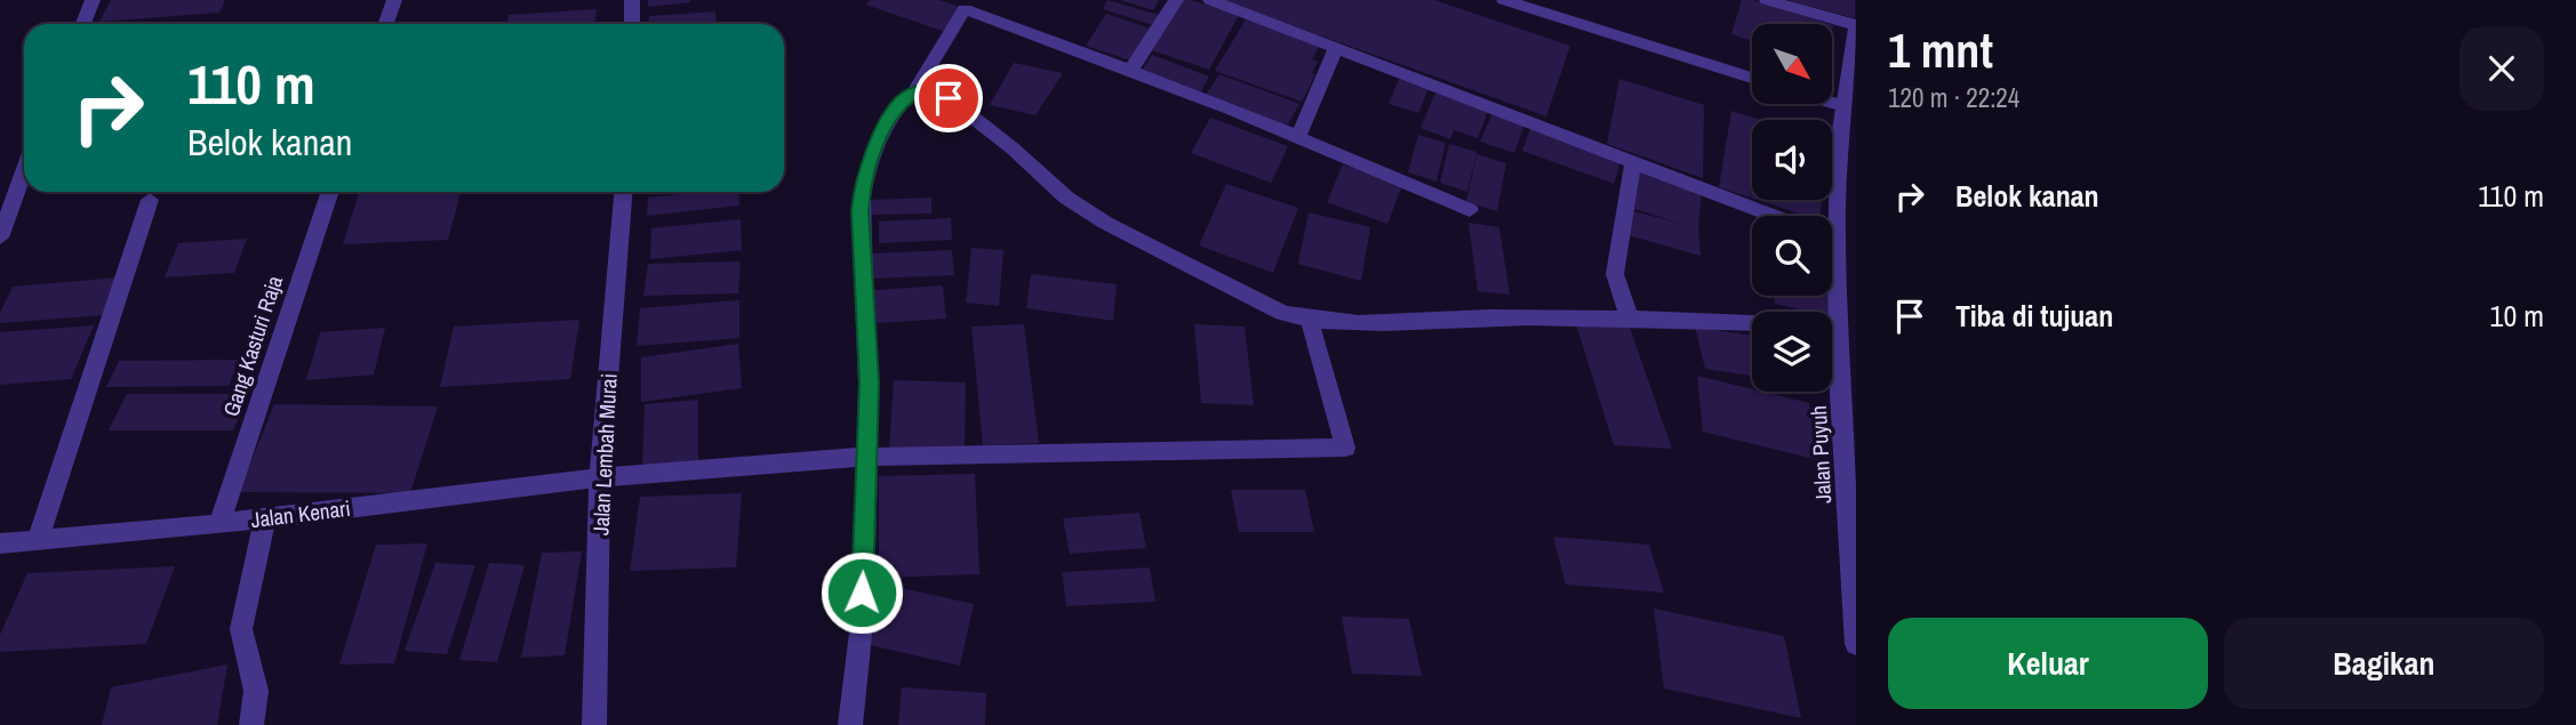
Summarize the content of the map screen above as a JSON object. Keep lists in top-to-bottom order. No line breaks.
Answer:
{"streets":{"street":["Gang Kasturi Raja","Jalan Lembah Murai","Jalan Puyuh","Jalan Kenari"]},"crossings":[["Gang Kasturi Raja","Jalan Kenari"],["Jalan Lembah Murai","Jalan Kenari"]],"north":"bottom right","page":{"heading":["1 mnt","120 m · 22:24"],"turn":["110 m","Belok kanan"],"list":[{"name":"Belok kanan","value":"110 m"},{"name":"Tiba di tujuan","value":"10 m"}],"buttons":["Keluar","Bagikan"]}}
